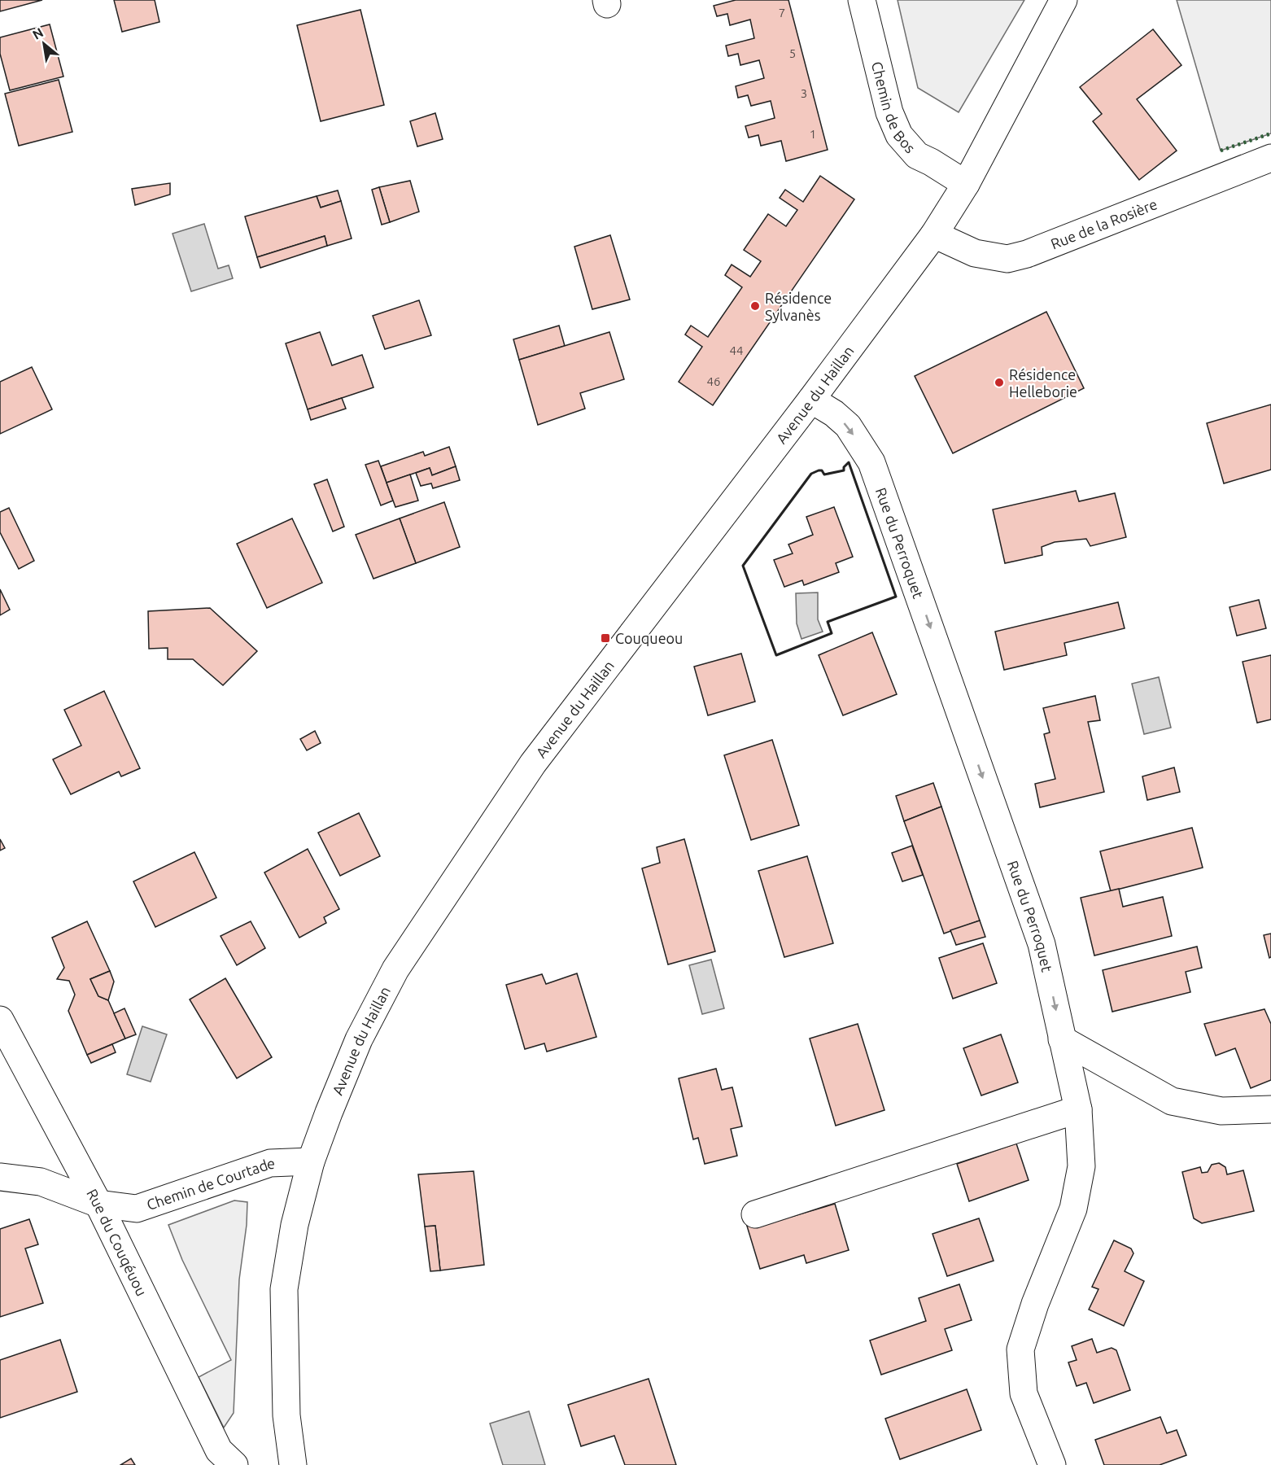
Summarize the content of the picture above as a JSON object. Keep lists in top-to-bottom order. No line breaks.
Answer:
{"streets":{"street":["Chemin de Bos","Rue de la Rosière","Avenue du Haillan","Rue du Perroquet","Chemin de Courtade","Rue du Couqéuou"]},"crossings":[["Chemin de Bos","Avenue du Haillan"],["Rue de la Rosière","Avenue du Haillan"],["Avenue du Haillan","Rue du Perroquet"],["Avenue du Haillan","Chemin de Courtade"],["Chemin de Courtade","Rue du Couqéuou"]],"one_way":["Rue du Perroquet"],"places":{"other":["Résidence Sylvanès","Résidence Helleborie"],"transit":["Couqueou"]},"house_numbers":["7","5","3","1","44","46"],"north":"top left"}
